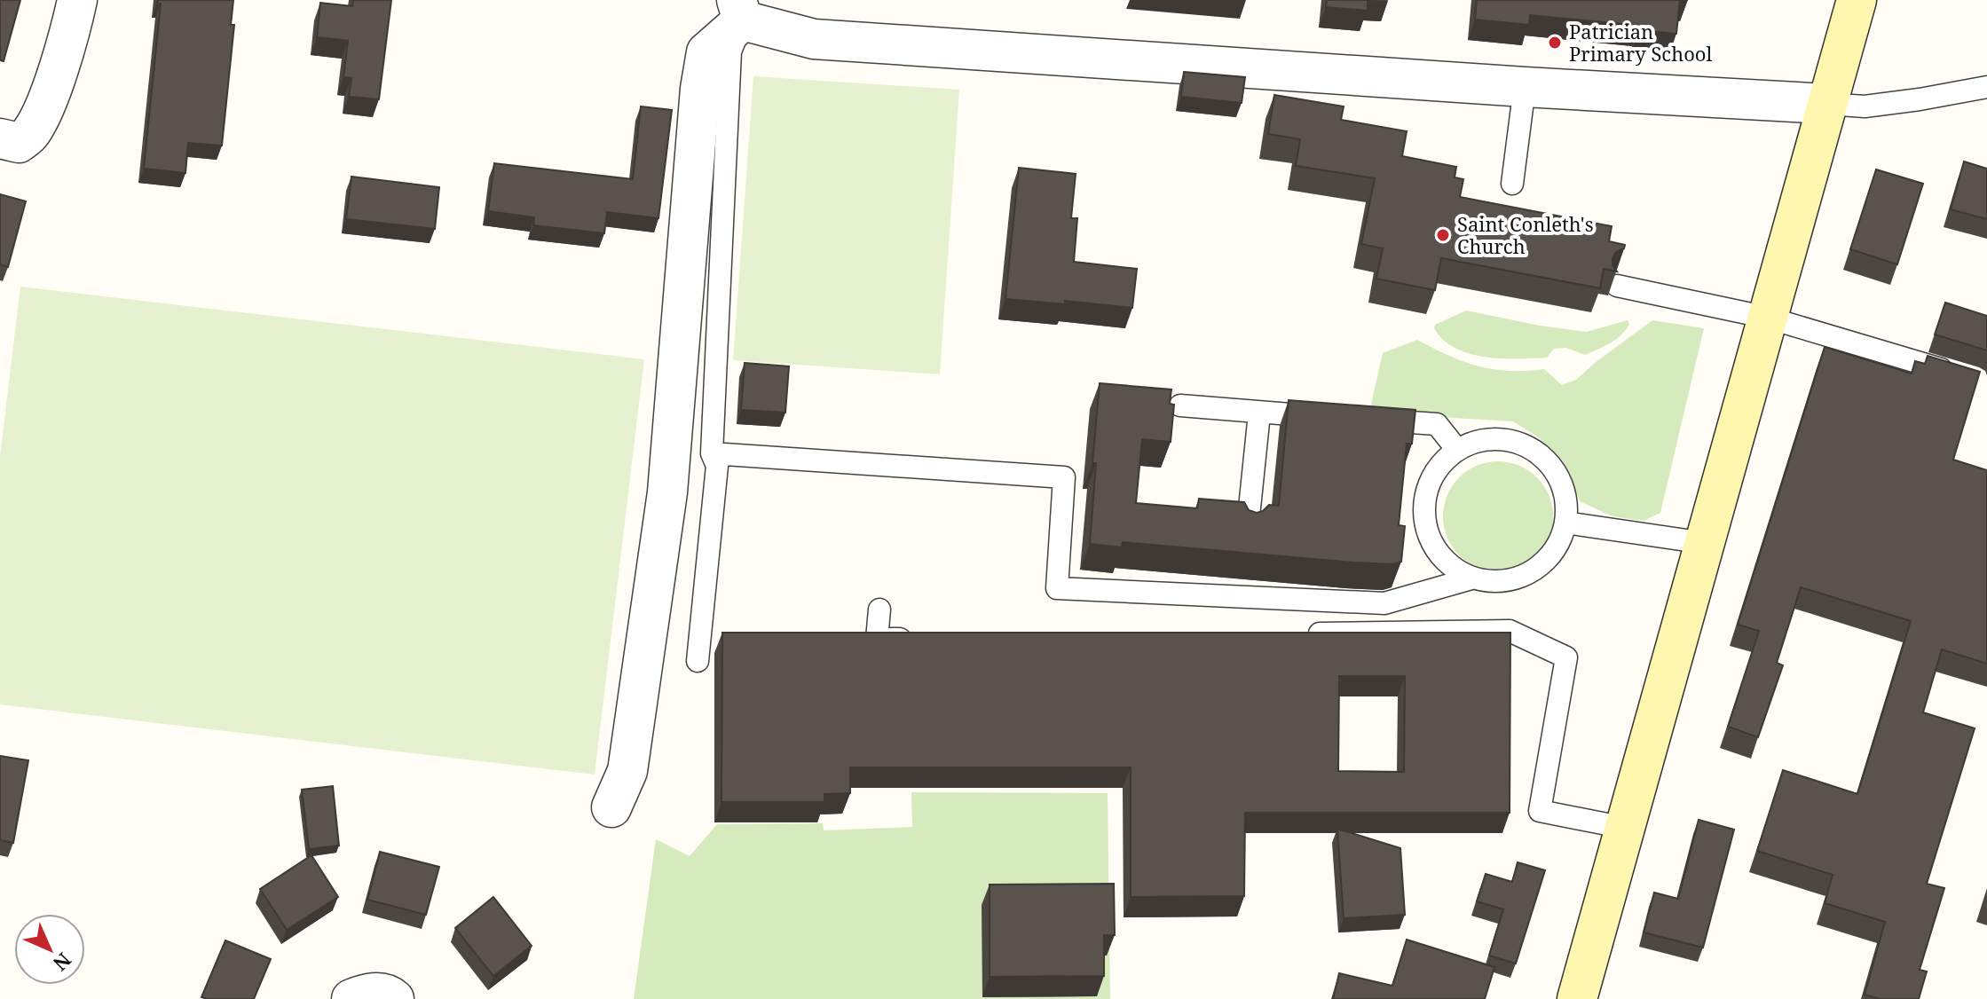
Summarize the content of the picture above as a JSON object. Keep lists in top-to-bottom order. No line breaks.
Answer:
{"places":["Patrician Primary School","Saint Conleth's Church"],"north":"bottom right"}
